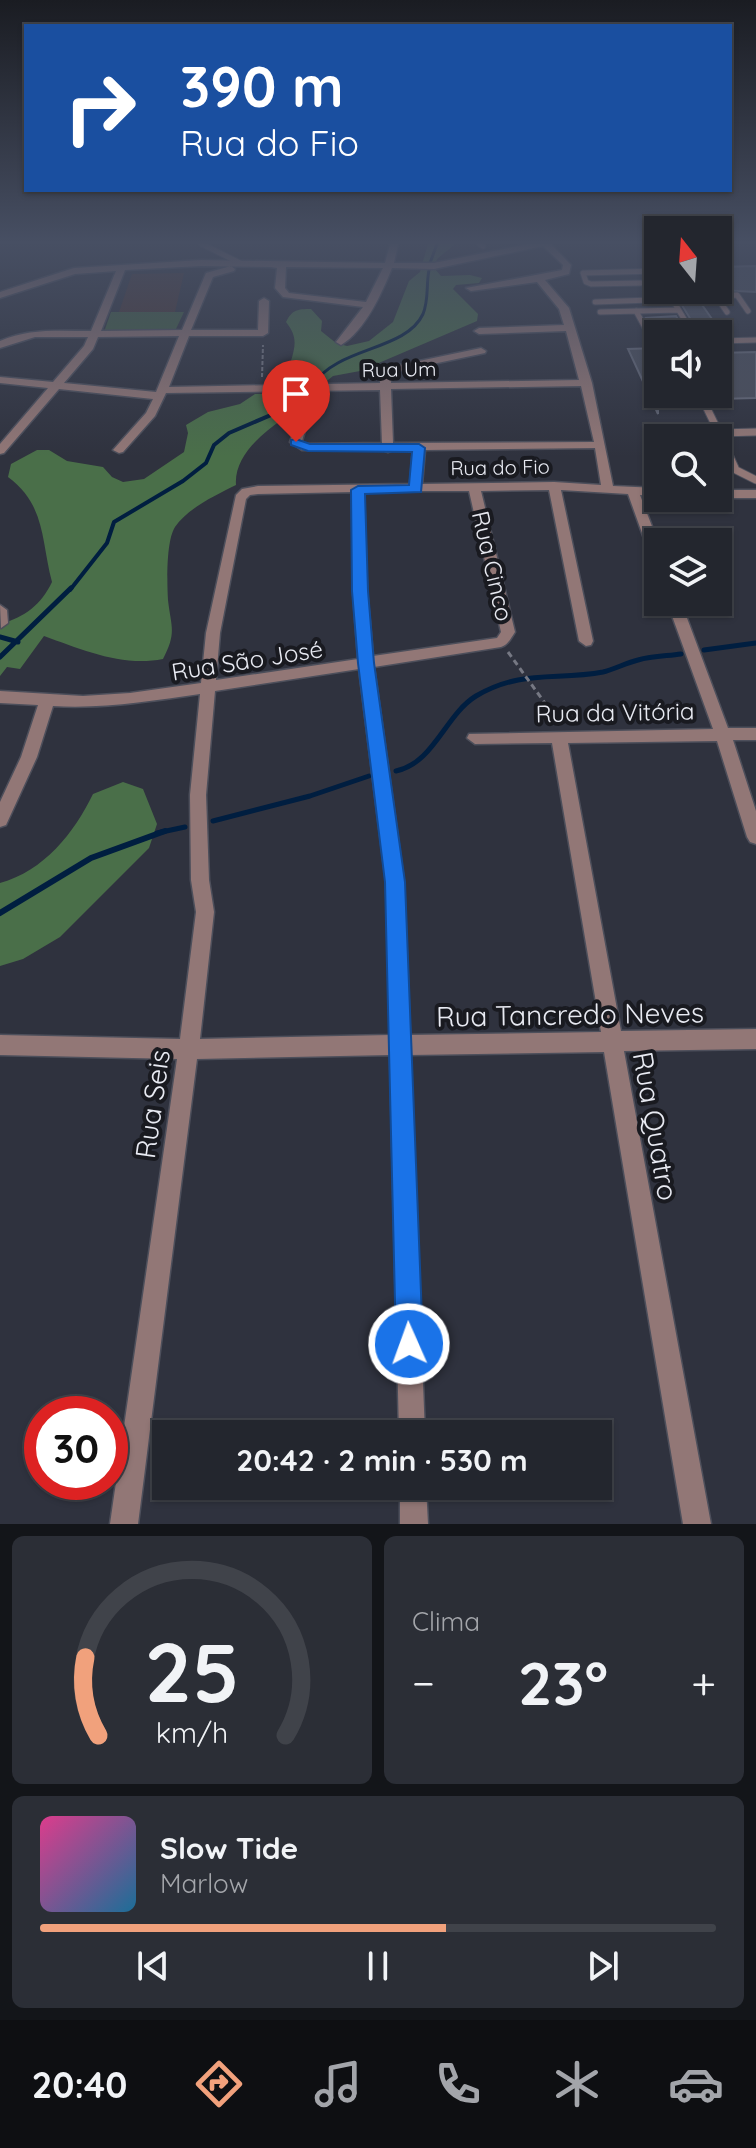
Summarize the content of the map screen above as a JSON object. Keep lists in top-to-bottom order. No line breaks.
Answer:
{"streets":{"street":["Rua Um","Rua do Fio","Rua Cinco","Rua São José","Rua da Vitória","Rua Tancredo Neves","Rua Seis","Rua Quatro"]},"crossings":[["Rua do Fio","Rua Cinco"],["Rua do Fio","Rua Seis"],["Rua Cinco","Rua São José"],["Rua São José","Rua Seis"],["Rua da Vitória","Rua Quatro"],["Rua Tancredo Neves","Rua Seis"],["Rua Tancredo Neves","Rua Quatro"]],"north":"top","page":{"turn":["390 m","Rua do Fio"],"limit":"30","trip":"20:42 · 2 min · 530 m","tile":"Clima","heat":["−","23°","+"],"song":["Slow Tide","Marlow"],"tabs":"20:40","gauge":["25","km/h"]}}
